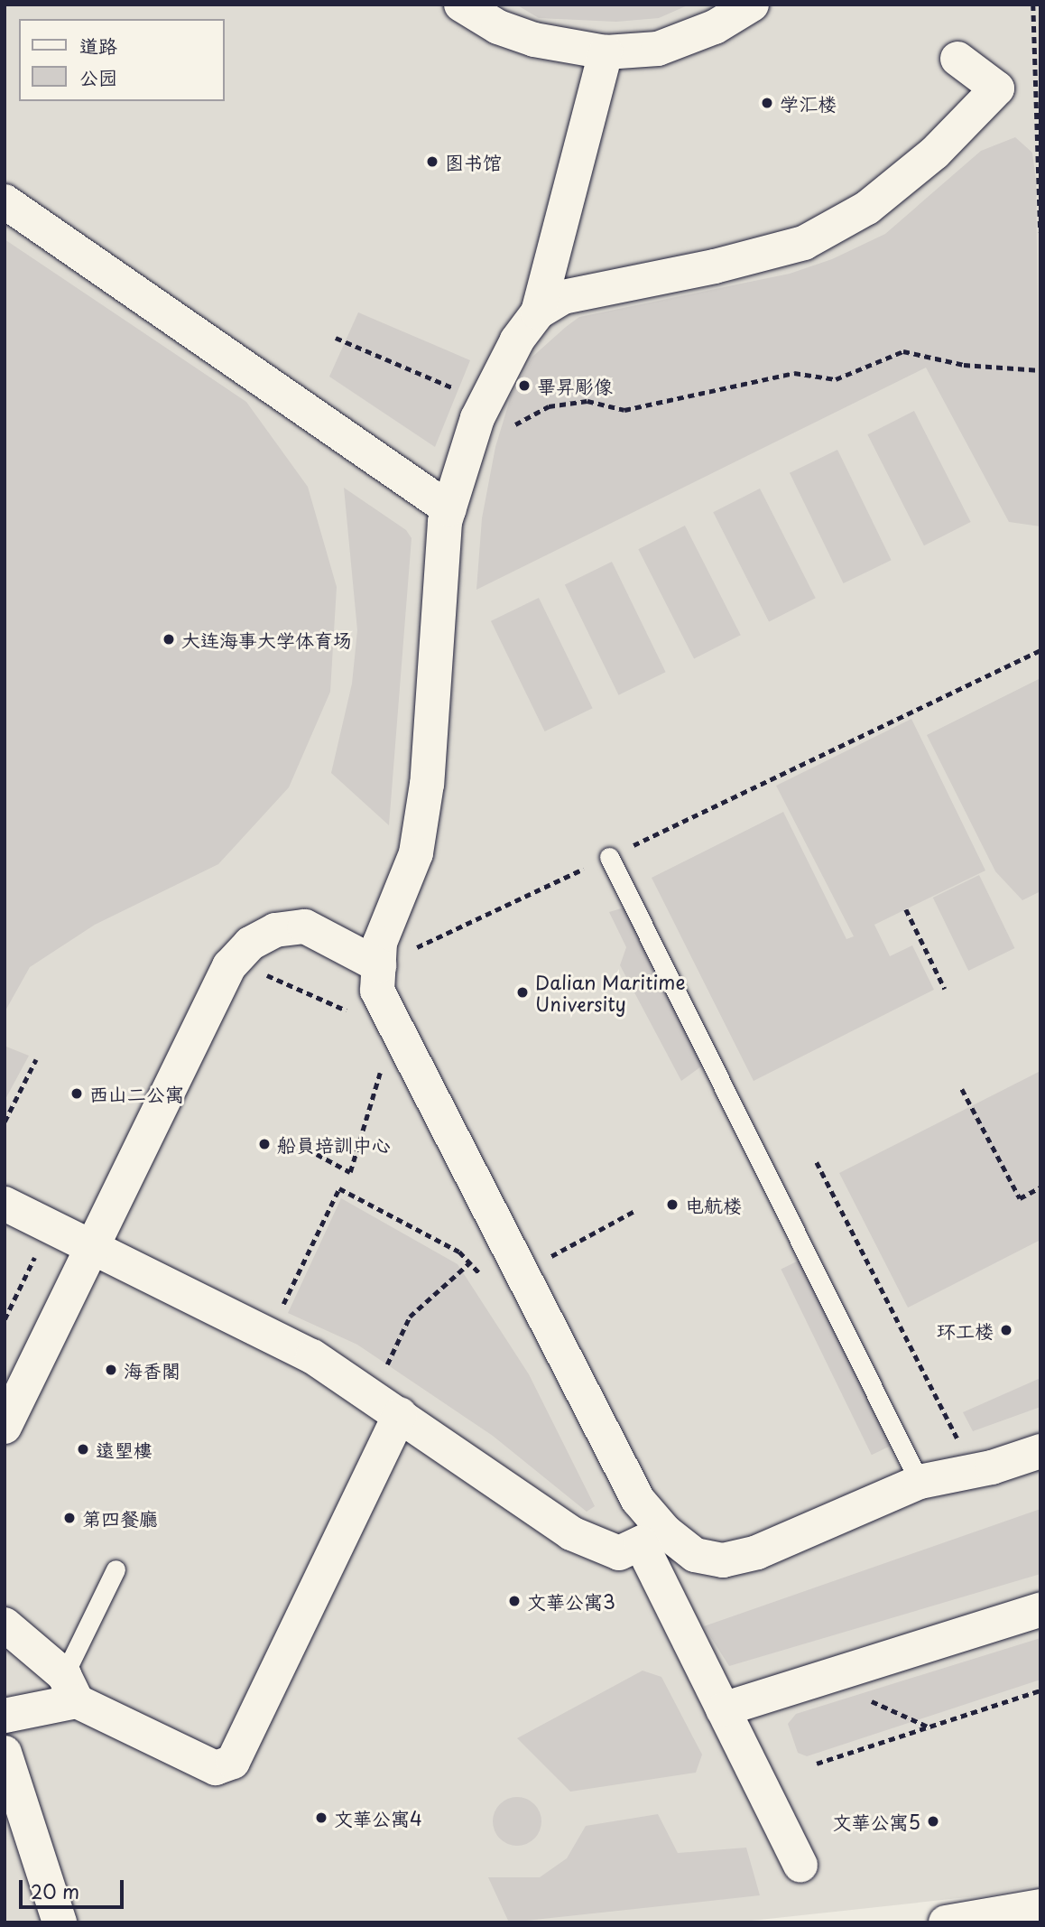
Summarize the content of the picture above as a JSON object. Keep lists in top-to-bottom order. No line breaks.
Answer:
{"places":["学汇楼","图书馆","畢昇彫像","大连海事大学体育场","Dalian Maritime University","西山二公寓","船員培訓中心","电航楼","环工楼","海香閣","遠朢樓","第四餐廳","文華公寓3","文華公寓4","文華公寓5"],"legend":["道路","公园"],"scale_bar":"20 m"}
